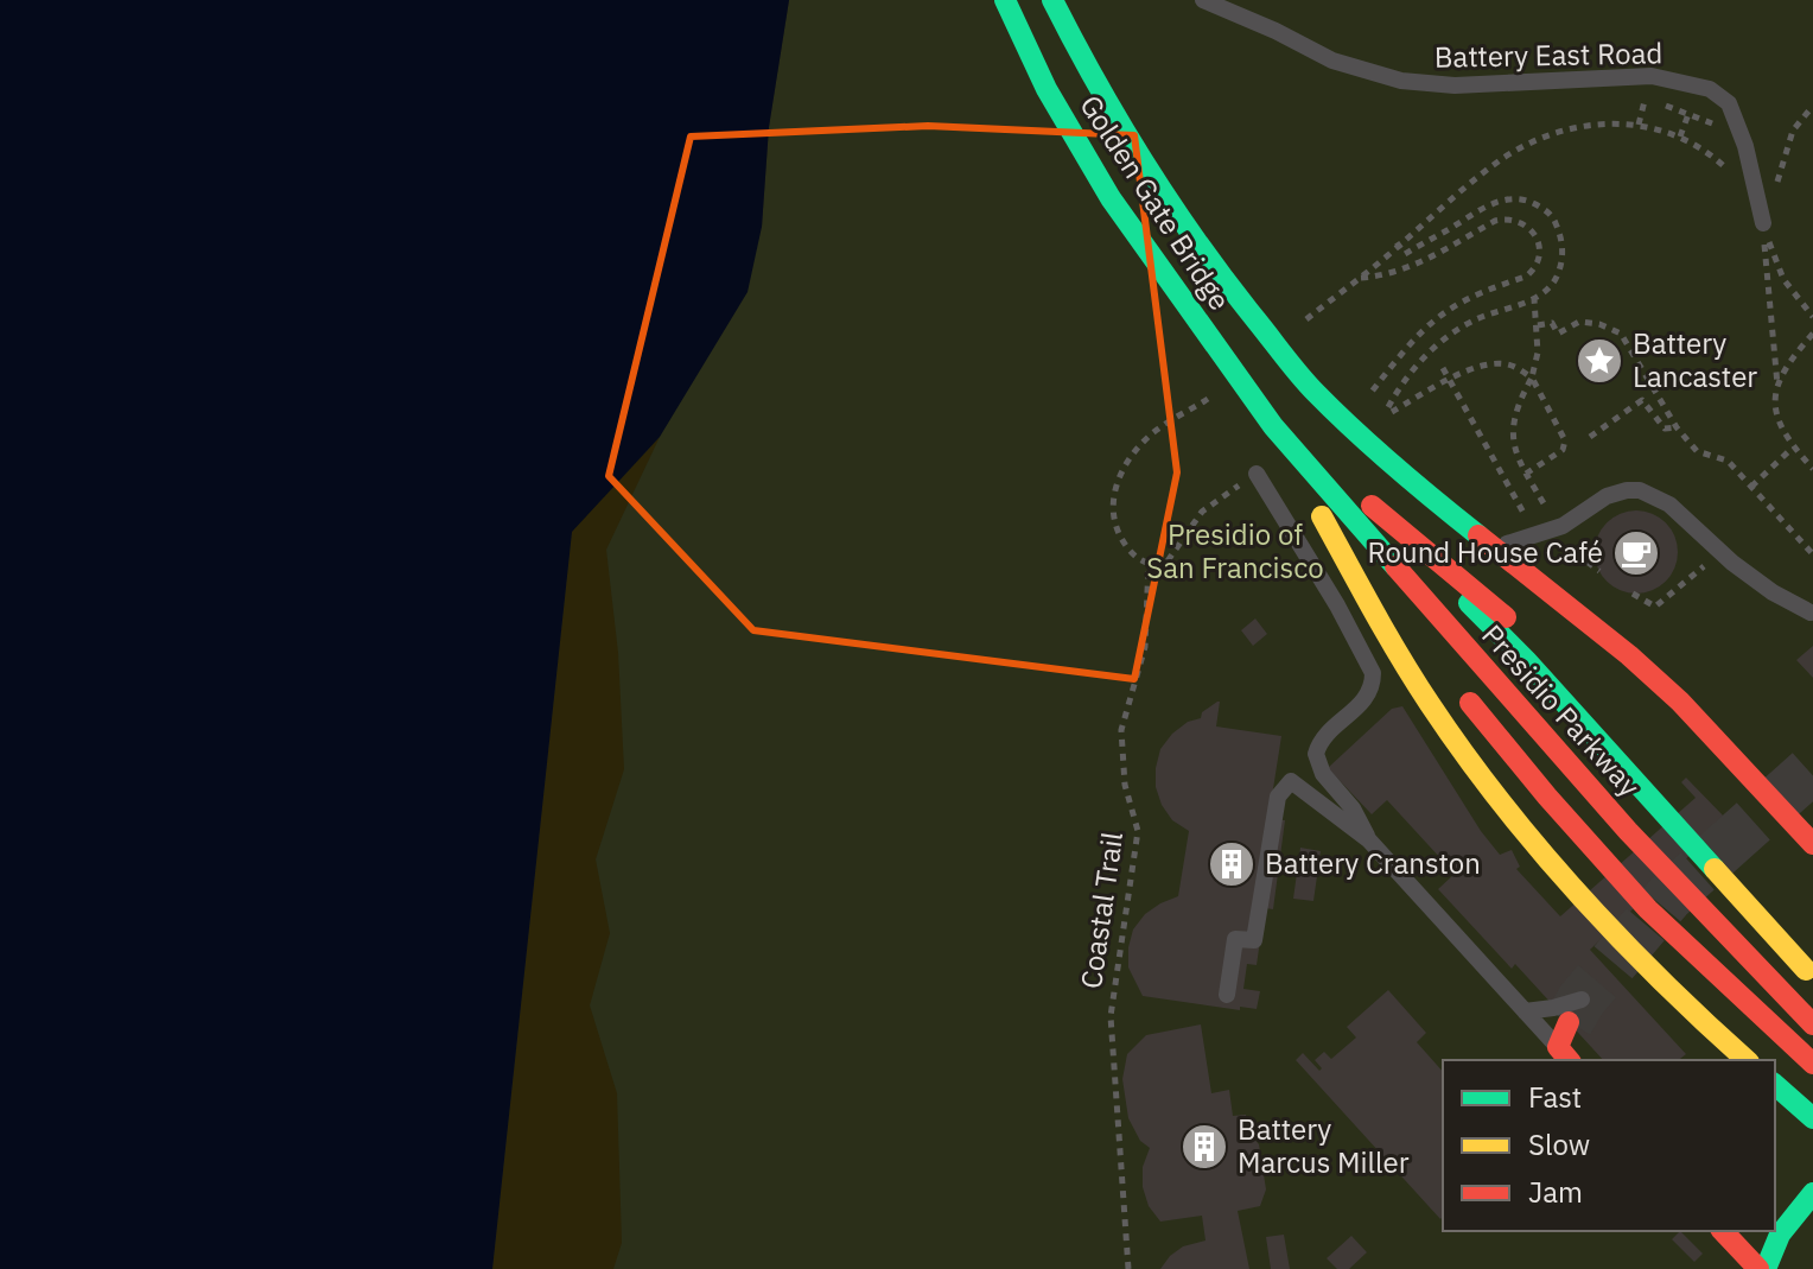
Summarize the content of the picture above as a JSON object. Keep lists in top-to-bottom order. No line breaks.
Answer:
{"streets":{"main road":["Golden Gate Bridge","Presidio Parkway"],"lane":["Battery East Road"],"path":["Coastal Trail"]},"crossings":[["Golden Gate Bridge","Presidio Parkway"]],"parks":["Presidio of San Francisco"],"places":{"place":["Battery Lancaster"],"cafe":["Round House Café"],"building":["Battery Cranston","Battery Marcus Miller"]},"legend":["Fast","Slow","Jam"]}
